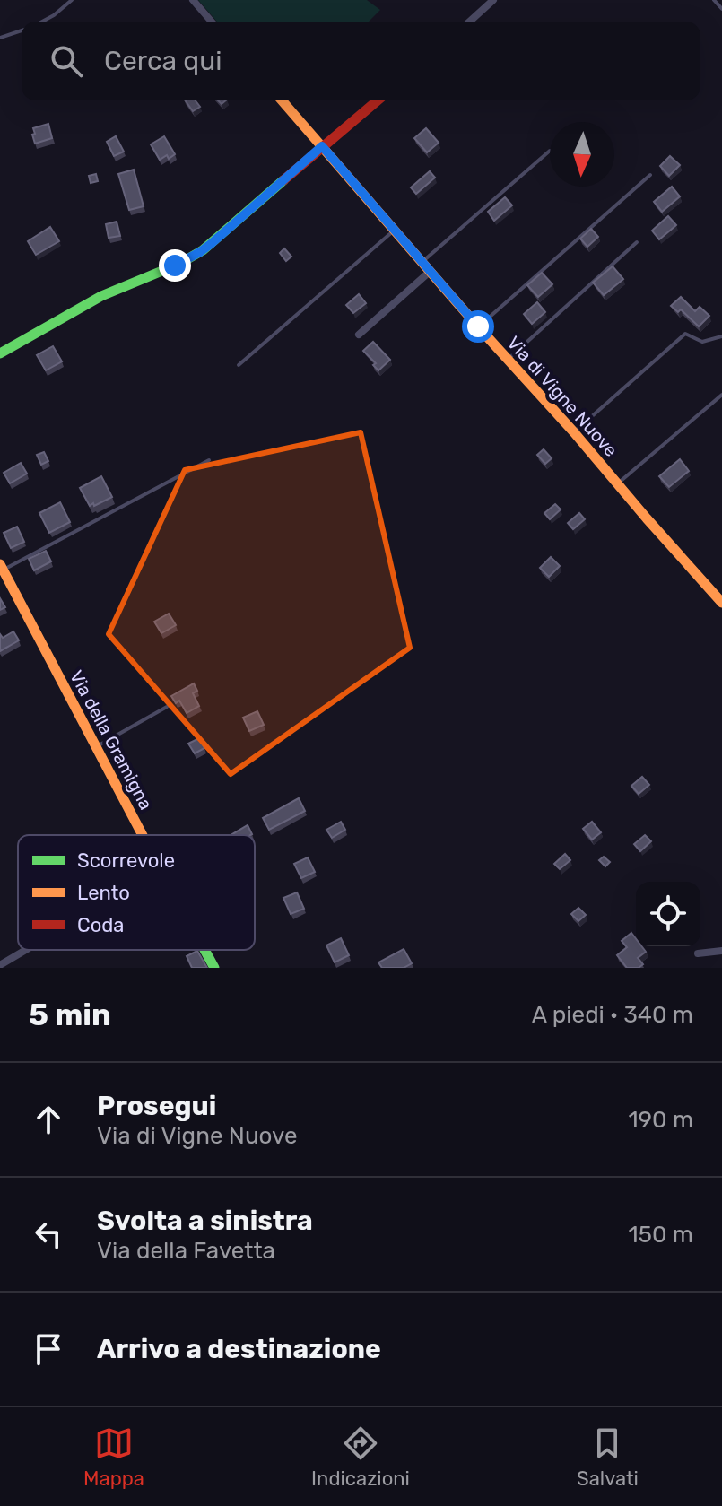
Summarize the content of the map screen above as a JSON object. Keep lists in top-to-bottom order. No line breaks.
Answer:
{"streets":{"street":["Via di Vigne Nuove","Via della Gramigna"]},"legend":["Scorrevole","Lento","Coda"],"north":"bottom","page":{"search":"Cerca qui","heading":["5 min","A piedi · 340 m"],"list":[["Prosegui","Via di Vigne Nuove","190 m"],["Svolta a sinistra","Via della Favetta","150 m"],"Arrivo a destinazione"],"nav":["Mappa","Indicazioni","Salvati"]}}
